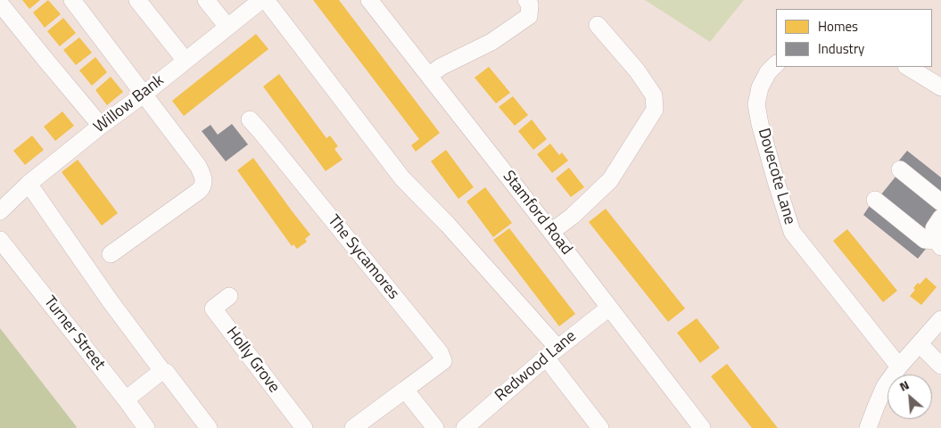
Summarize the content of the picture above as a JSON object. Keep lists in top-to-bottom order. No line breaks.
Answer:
{"streets":{"street":["Willow Bank","Dovecote Lane","Stamford Road","The Sycamores","Turner Street","Holly Grove","Redwood Lane"]},"crossings":[["Stamford Road","Redwood Lane"]],"legend":["Homes","Industry"],"north":"top left"}
